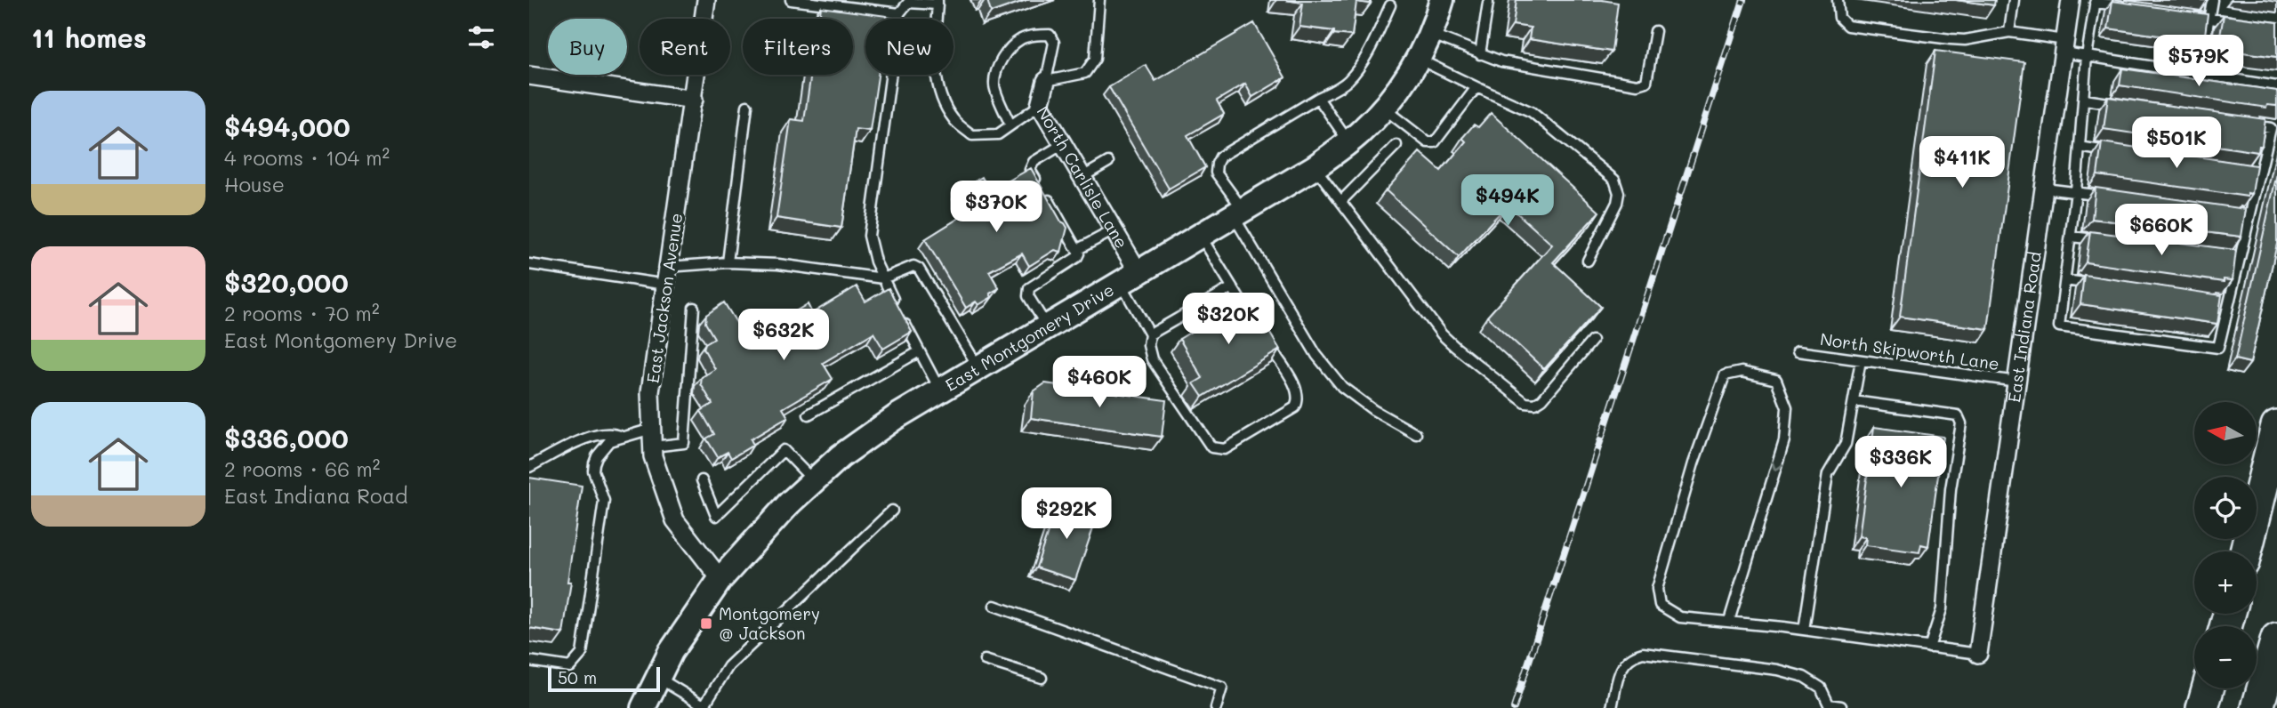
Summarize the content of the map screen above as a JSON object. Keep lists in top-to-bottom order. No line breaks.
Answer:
{"streets":{"main road":["East Montgomery Drive"],"street":["North Carlisle Lane","East Jackson Avenue","East Indiana Road"],"lane":["North Skipworth Lane"]},"crossings":[["North Carlisle Lane","East Montgomery Drive"],["East Jackson Avenue","East Montgomery Drive"],["East Indiana Road","North Skipworth Lane"]],"places":{"transit":["Montgomery @ Jackson"]},"scale_bar":"50 m","north":"left","page":{"heading":"11 homes","chip":["Buy","Rent","Filters","New"],"price":["$579K","$501K","$411K","$494K","$370K","$660K","$320K","$632K","$460K","$336K","$292K"],"list":[{"name":"$494,000","note":"4 rooms · 104 m² · House"},{"name":"$320,000","note":"2 rooms · 70 m² · East Montgomery Drive"},{"name":"$336,000","note":"2 rooms · 66 m² · East Indiana Road"}],"map_buttons":["+","−"],"scale":"50 m"}}
